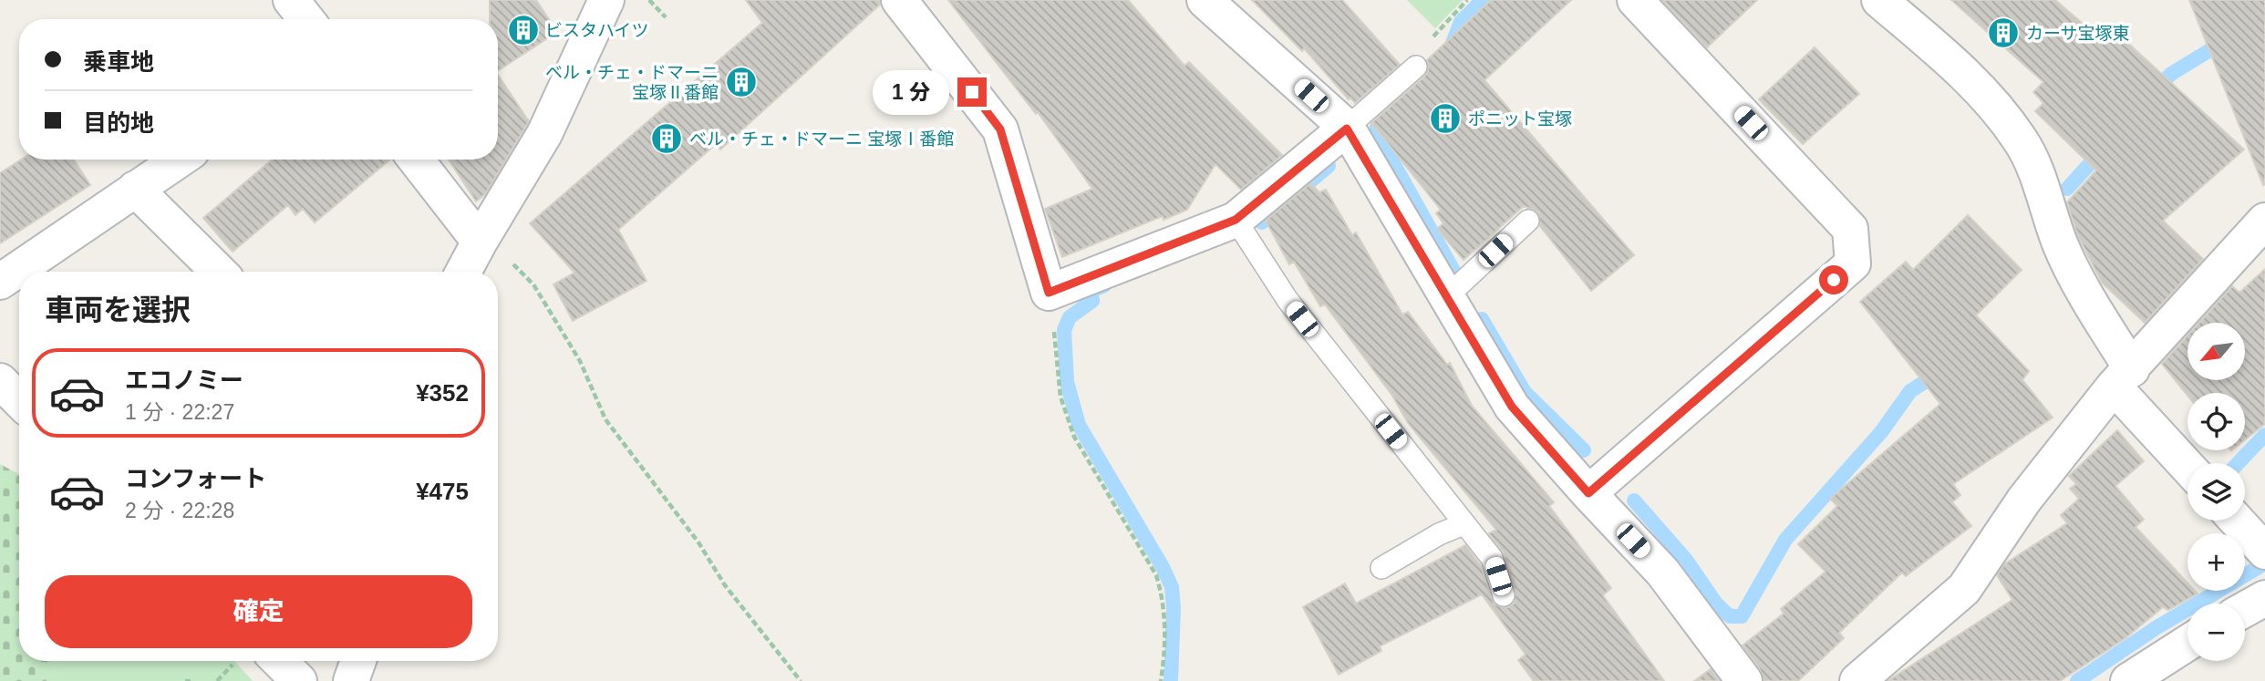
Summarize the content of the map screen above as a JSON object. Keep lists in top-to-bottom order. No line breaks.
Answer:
{"places":{"building":["ビスタハイツ","カーサ宝塚東","ベル・チェ・ドマーニ 宝塚Ⅱ番館","ポニット宝塚","ベル・チェ・ドマーニ 宝塚Ⅰ番館"]},"north":"bottom left","page":{"banner":["乗車地","目的地"],"bubble":"1 分","heading":"車両を選択","map_buttons":["+","−"],"list":[{"name":"エコノミー","note":"1 分 · 22:27","value":"¥352"},{"name":"コンフォート","note":"2 分 · 22:28","value":"¥475"}],"buttons":"確定"}}
